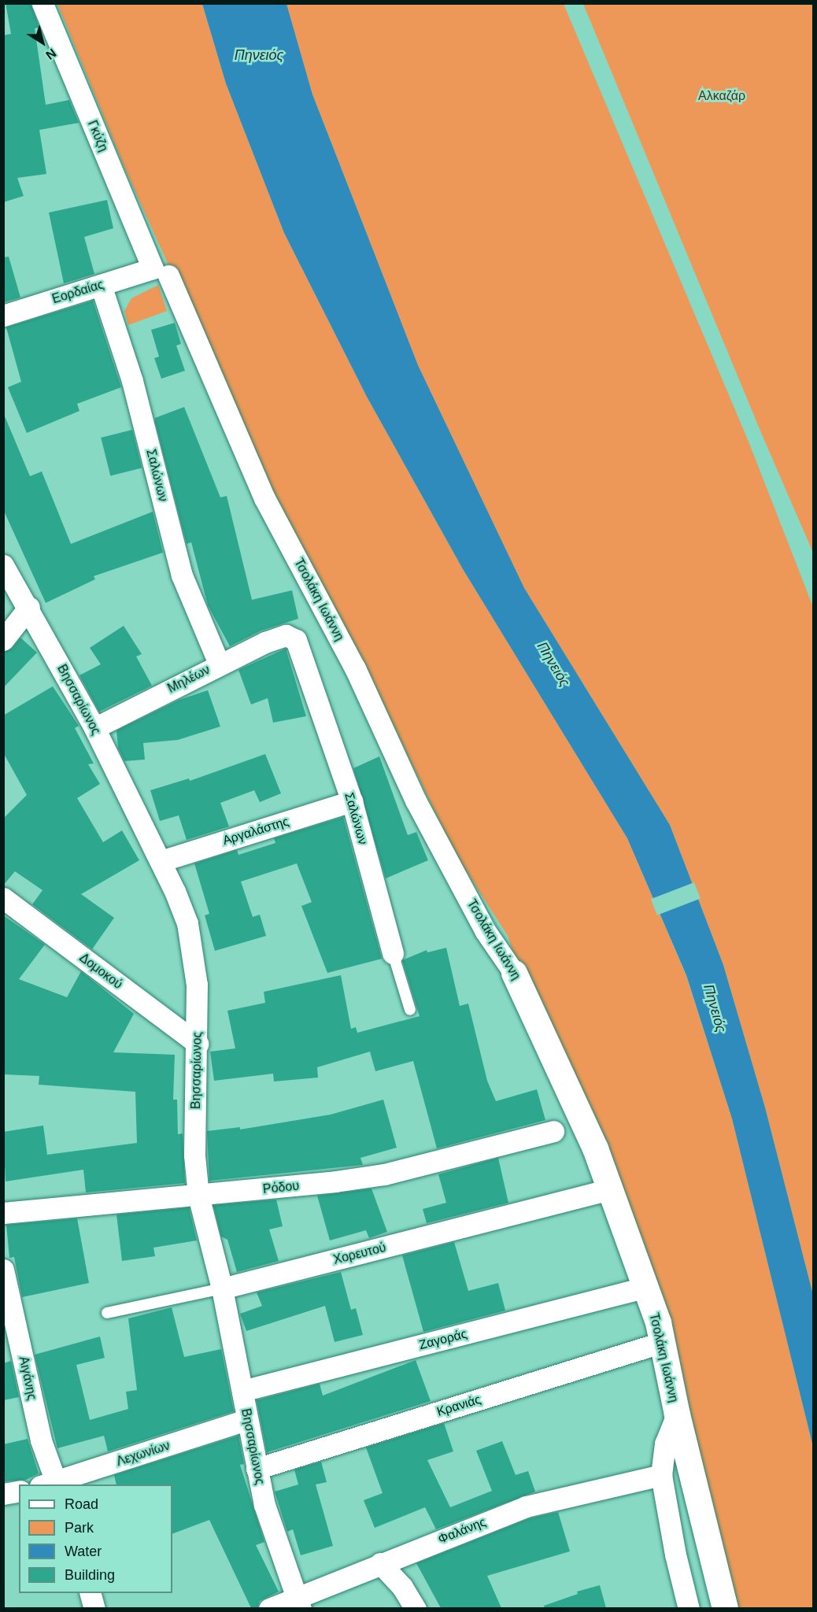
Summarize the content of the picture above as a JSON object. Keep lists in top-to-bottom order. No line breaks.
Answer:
{"streets":{"street":["Γκύζη","Εορδαίας","Σαλώνων","Τσολάκη Ιωάννη","Μηλέων","Βησσαρίωνος","Αργαλάστης","Δομοκού","Ρόδου","Χορευτού","Ζαγοράς","Αιγάνης","Κρανιάς","Λεχωνίων","Φαλάνης"]},"crossings":[["Γκύζη","Εορδαίας"],["Γκύζη","Τσολάκη Ιωάννη"],["Εορδαίας","Σαλώνων"],["Εορδαίας","Τσολάκη Ιωάννη"],["Σαλώνων","Μηλέων"],["Σαλώνων","Αργαλάστης"],["Τσολάκη Ιωάννη","Χορευτού"],["Τσολάκη Ιωάννη","Ζαγοράς"],["Τσολάκη Ιωάννη","Κρανιάς"],["Μηλέων","Βησσαρίωνος"],["Βησσαρίωνος","Αργαλάστης"],["Βησσαρίωνος","Δομοκού"],["Βησσαρίωνος","Ρόδου"],["Βησσαρίωνος","Χορευτού"],["Βησσαρίωνος","Ζαγοράς"],["Βησσαρίωνος","Κρανιάς"],["Βησσαρίωνος","Λεχωνίων"],["Βησσαρίωνος","Φαλάνης"],["Αιγάνης","Λεχωνίων"]],"water":["Πηνειός"],"parks":["Αλκαζάρ"],"legend":["Road","Park","Water","Building"],"north":"bottom right"}
